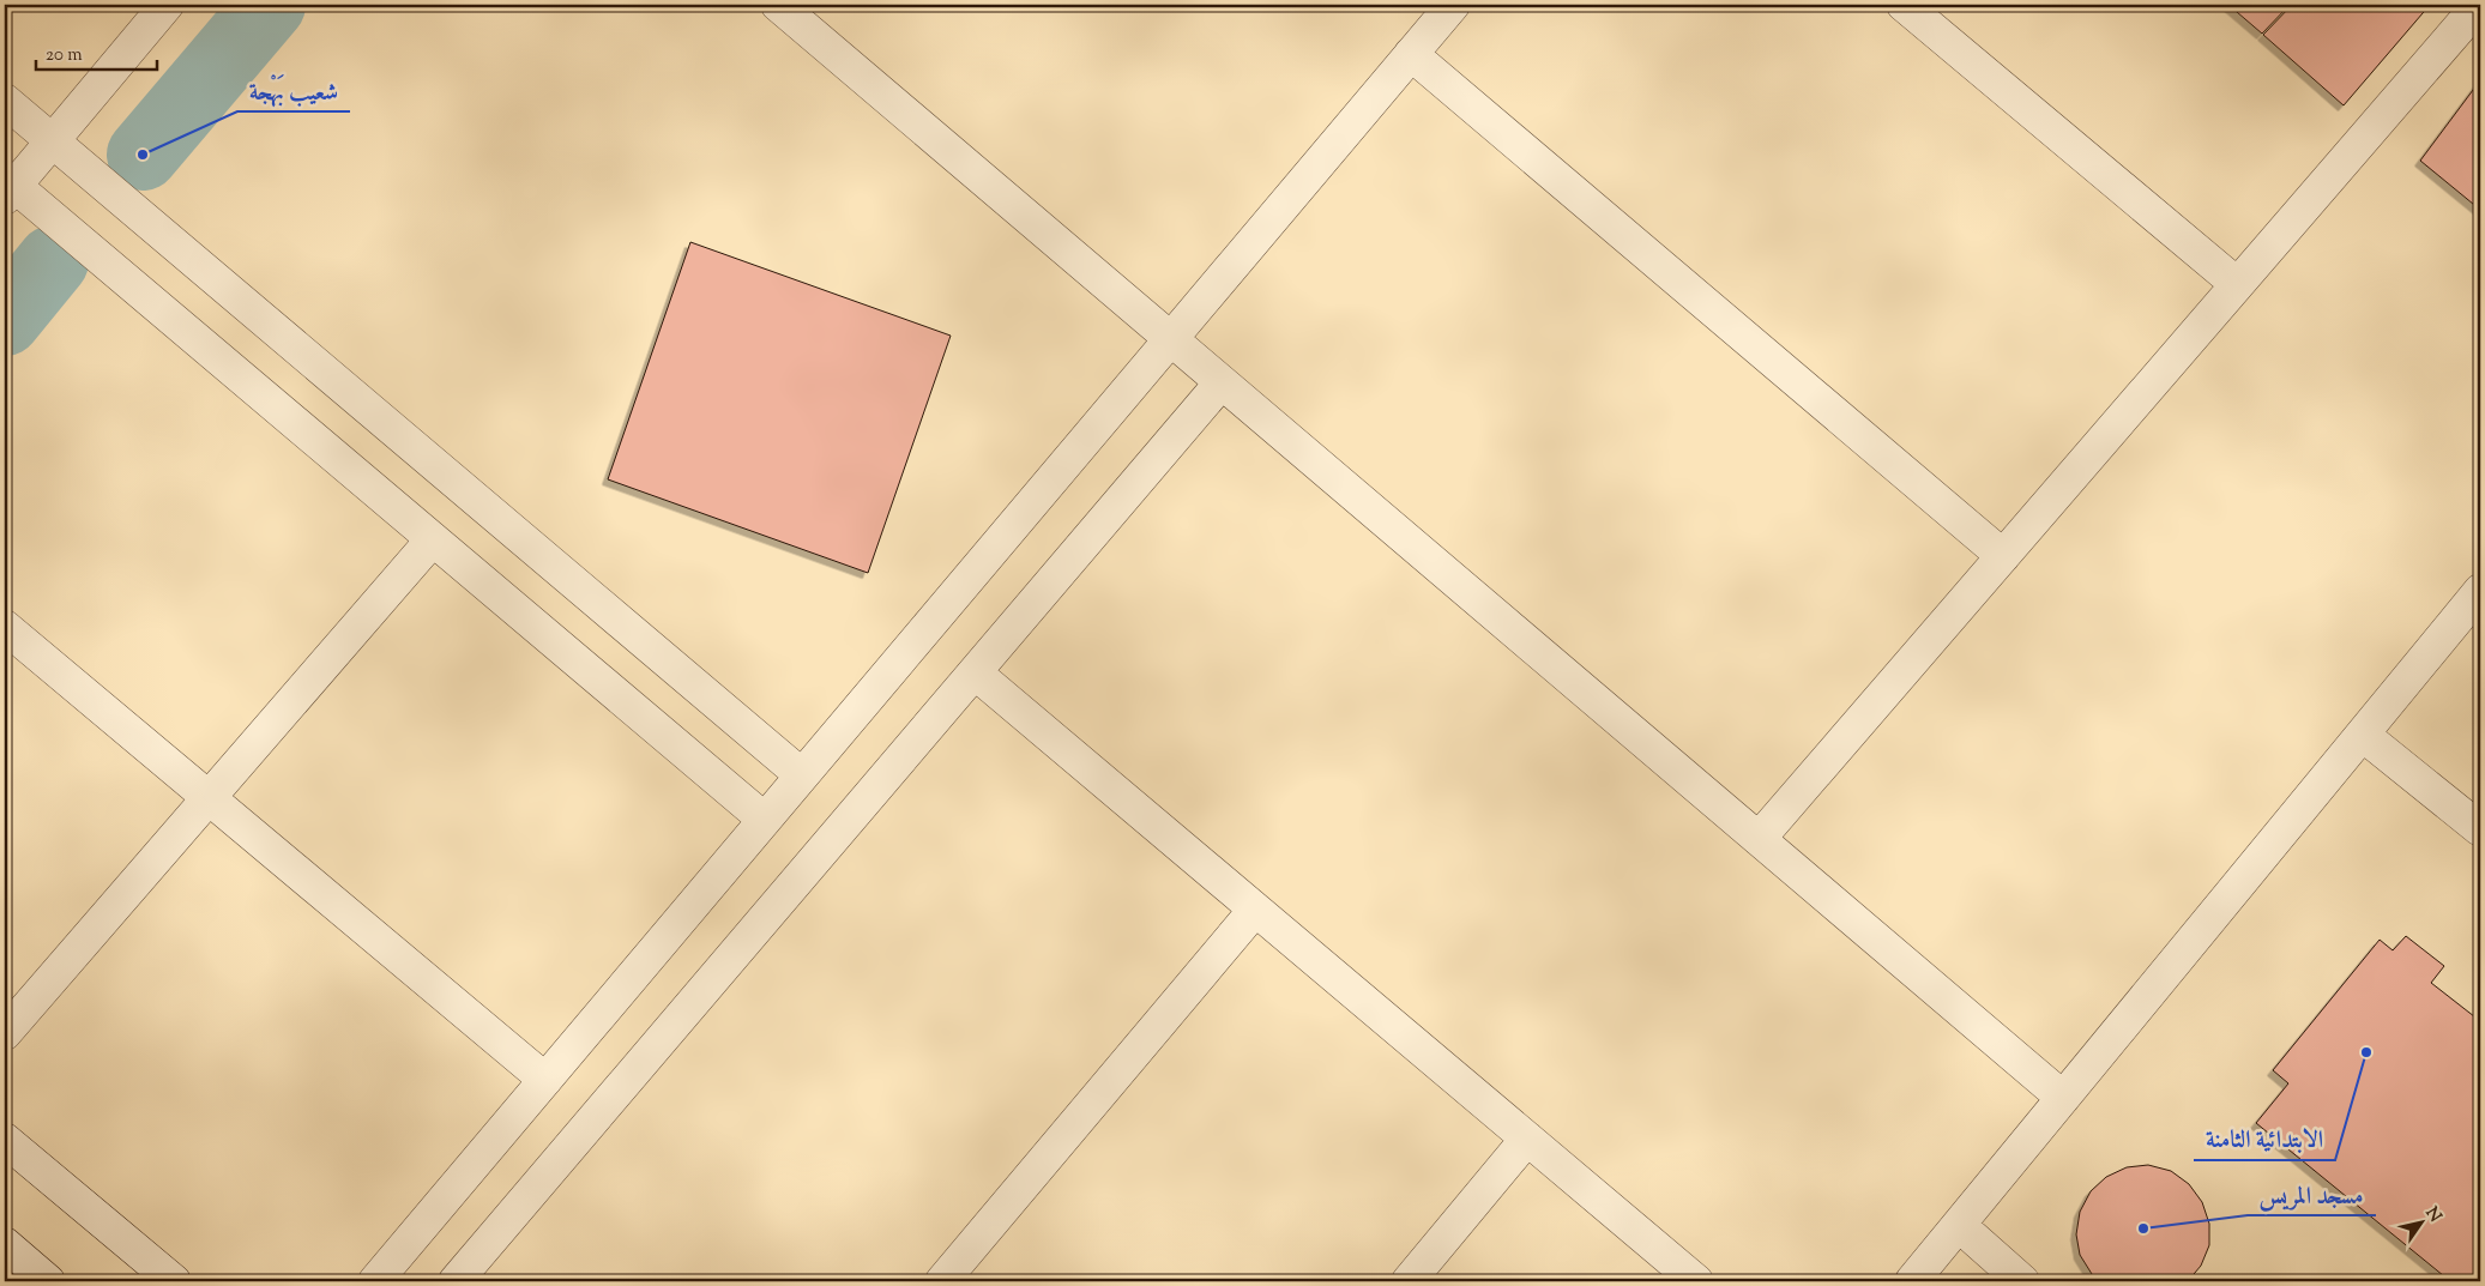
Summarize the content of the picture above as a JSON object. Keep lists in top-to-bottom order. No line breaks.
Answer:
{"places":["شعيب بَهْجة","الابتدائية الثامنة","مسجد المريس"],"scale_bar":"20 m","north":"top right"}
